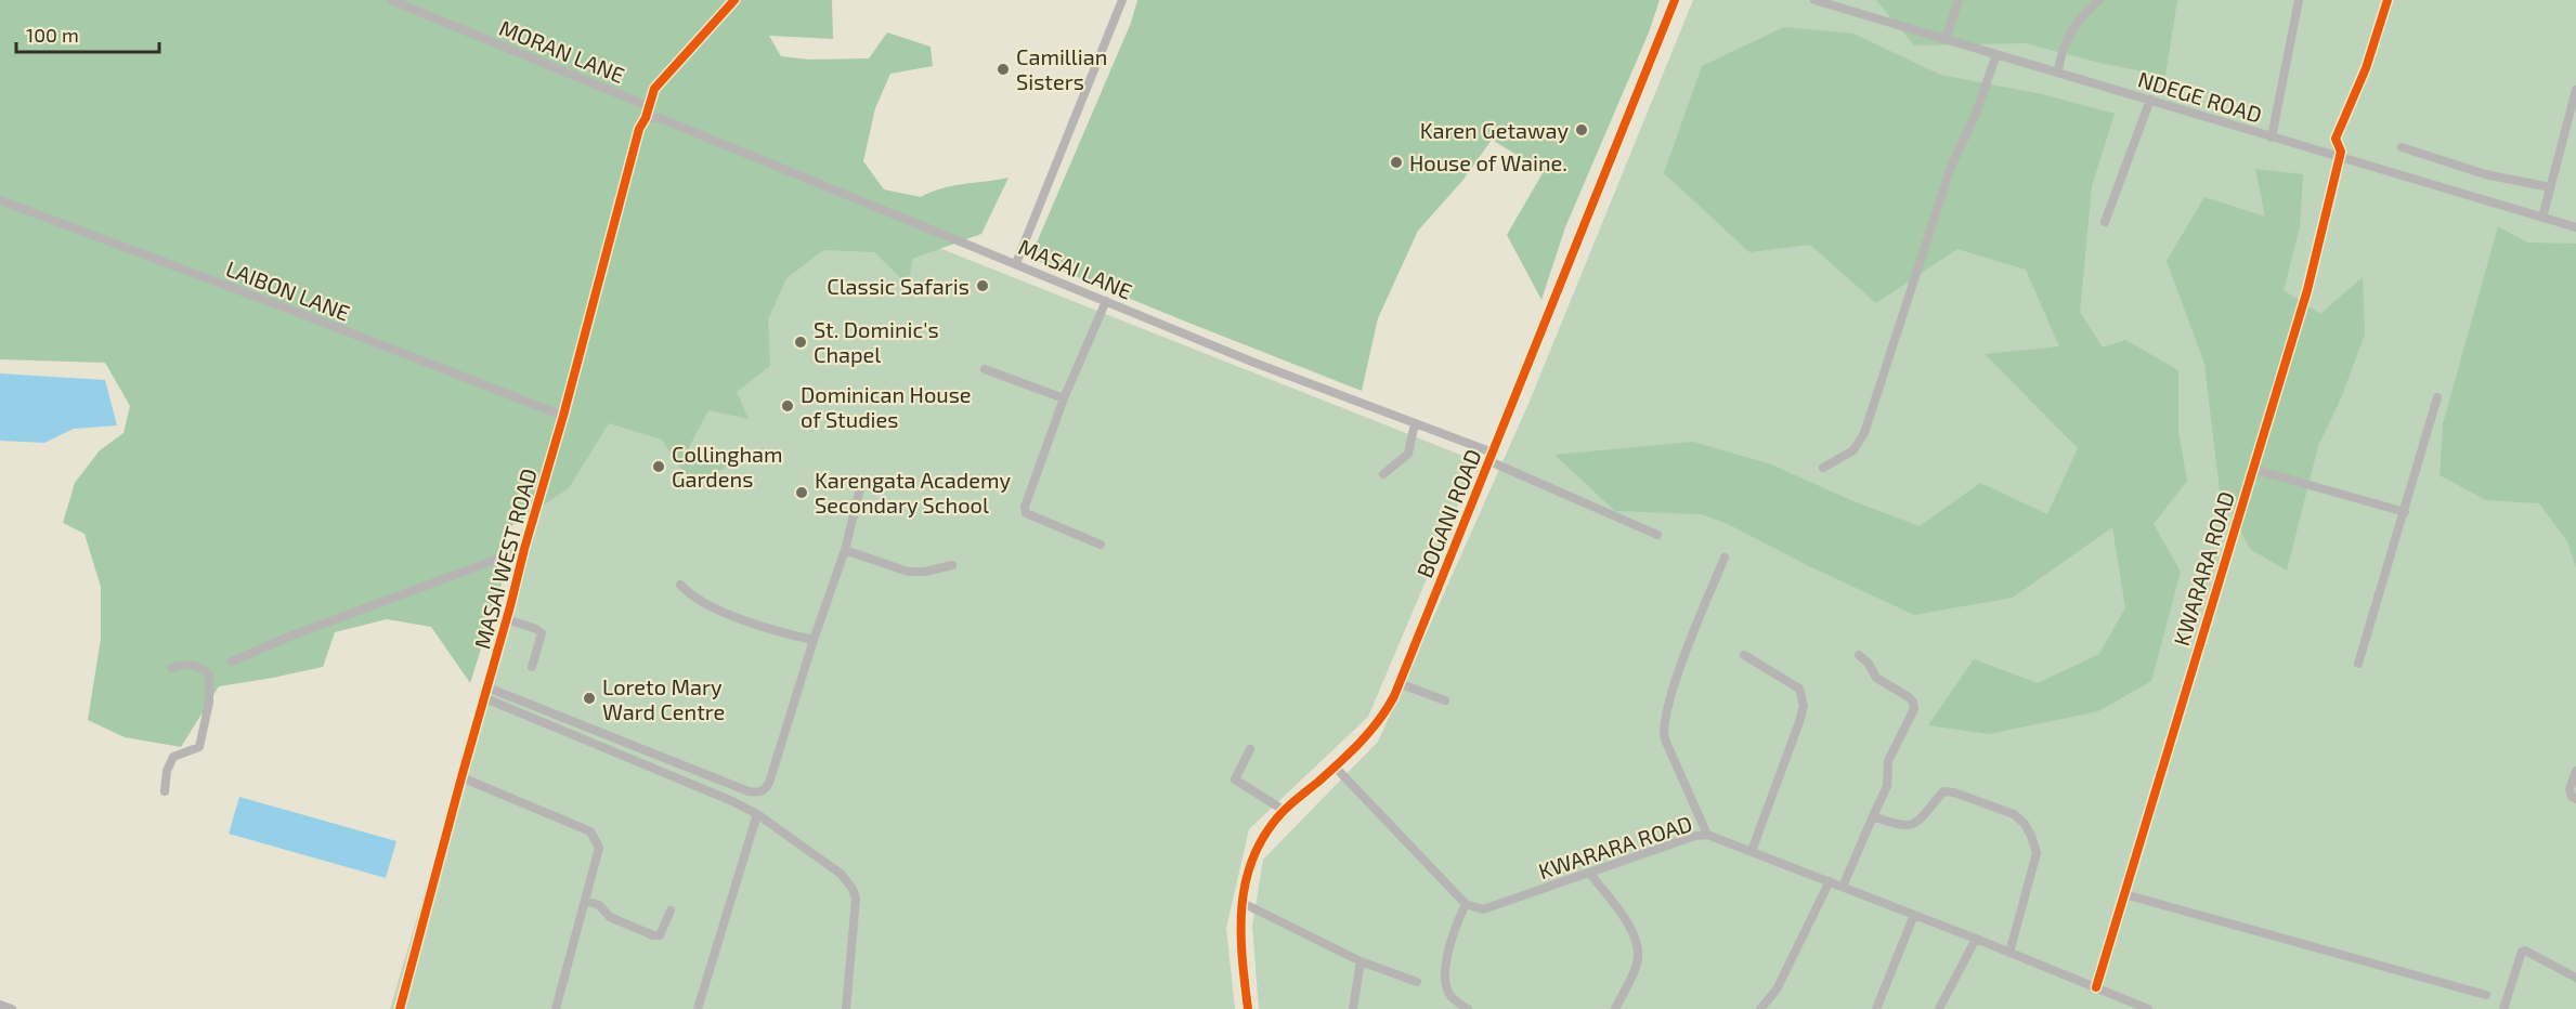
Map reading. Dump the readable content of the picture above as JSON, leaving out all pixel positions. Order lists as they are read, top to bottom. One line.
{"streets":{"street":["MORAN LANE","NDEGE ROAD","MASAI LANE","LAIBON LANE","BOGANI ROAD","MASAI WEST ROAD","KWARARA ROAD"]},"crossings":[["MORAN LANE","MASAI WEST ROAD"],["NDEGE ROAD","KWARARA ROAD"],["MASAI LANE","BOGANI ROAD"],["MASAI LANE","MASAI WEST ROAD"],["LAIBON LANE","MASAI WEST ROAD"]],"places":["Camillian Sisters","Karen Getaway","House of Waine.","Classic Safaris","St. Dominic's Chapel","Dominican House of Studies","Collingham Gardens","Karengata Academy Secondary School","Loreto Mary Ward Centre"],"scale_bar":"100 m"}
